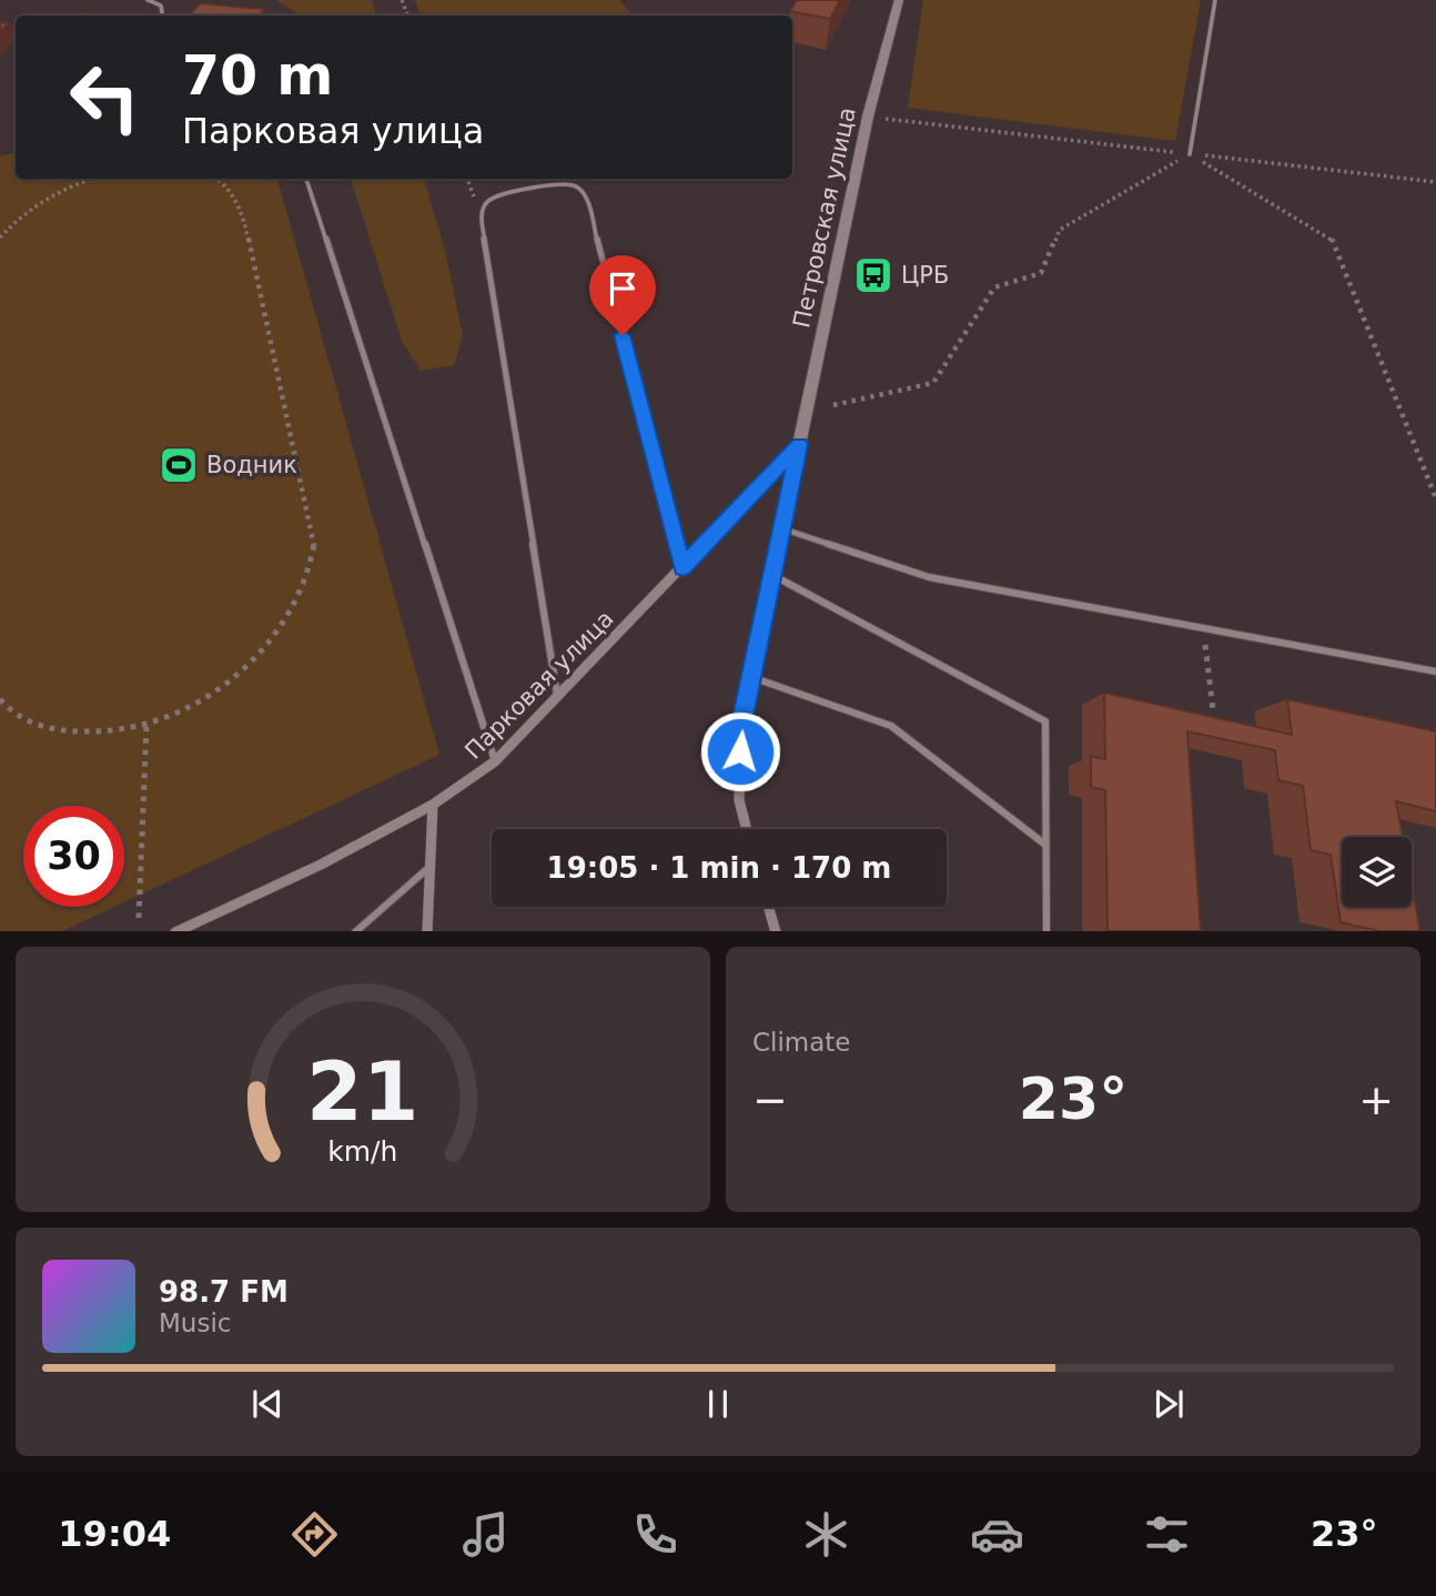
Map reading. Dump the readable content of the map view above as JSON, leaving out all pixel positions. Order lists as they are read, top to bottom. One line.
{"streets":{"street":["Петровская улица","Парковая улица"]},"crossings":[["Петровская улица","Парковая улица"]],"places":{"bus stop":["ЦРБ"],"sports":["Водник"]},"page":{"turn":["70 m","Парковая улица"],"limit":"30","trip":"19:05 · 1 min · 170 m","tile":"Climate","heat":["−","23°","+"],"song":["98.7 FM","Music"],"tabs":["19:04","23°"],"gauge":["21","km/h"]}}
